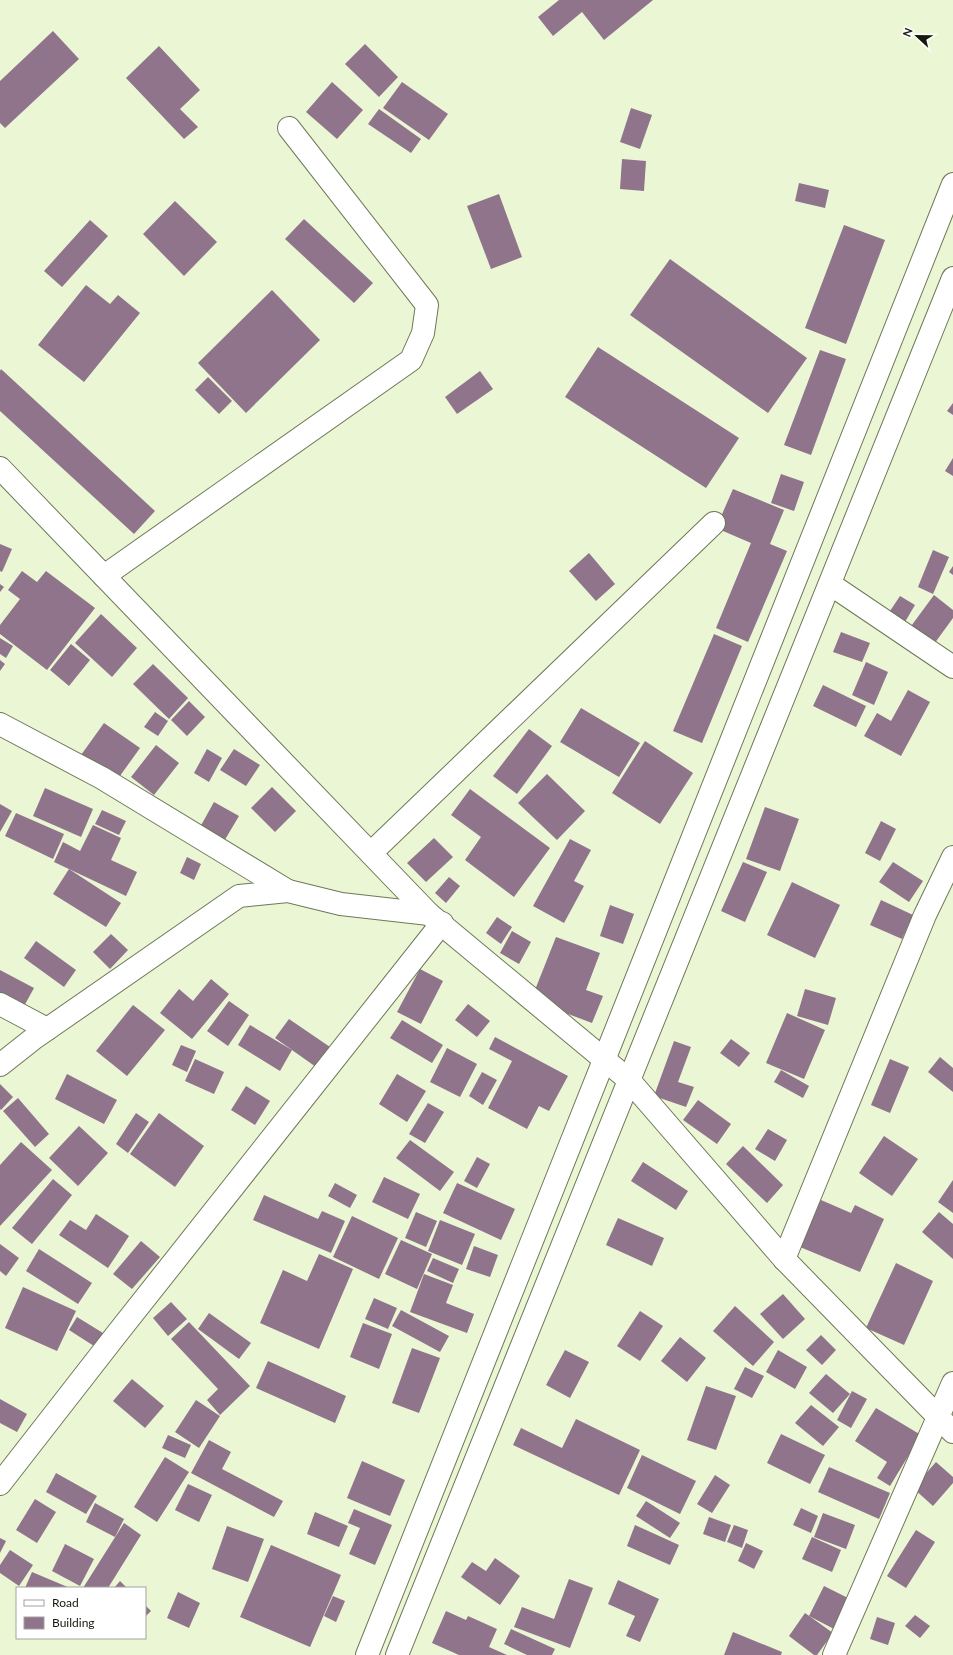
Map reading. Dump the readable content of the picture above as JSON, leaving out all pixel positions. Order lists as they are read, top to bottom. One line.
{"legend":["Road","Building"],"north":"left"}
